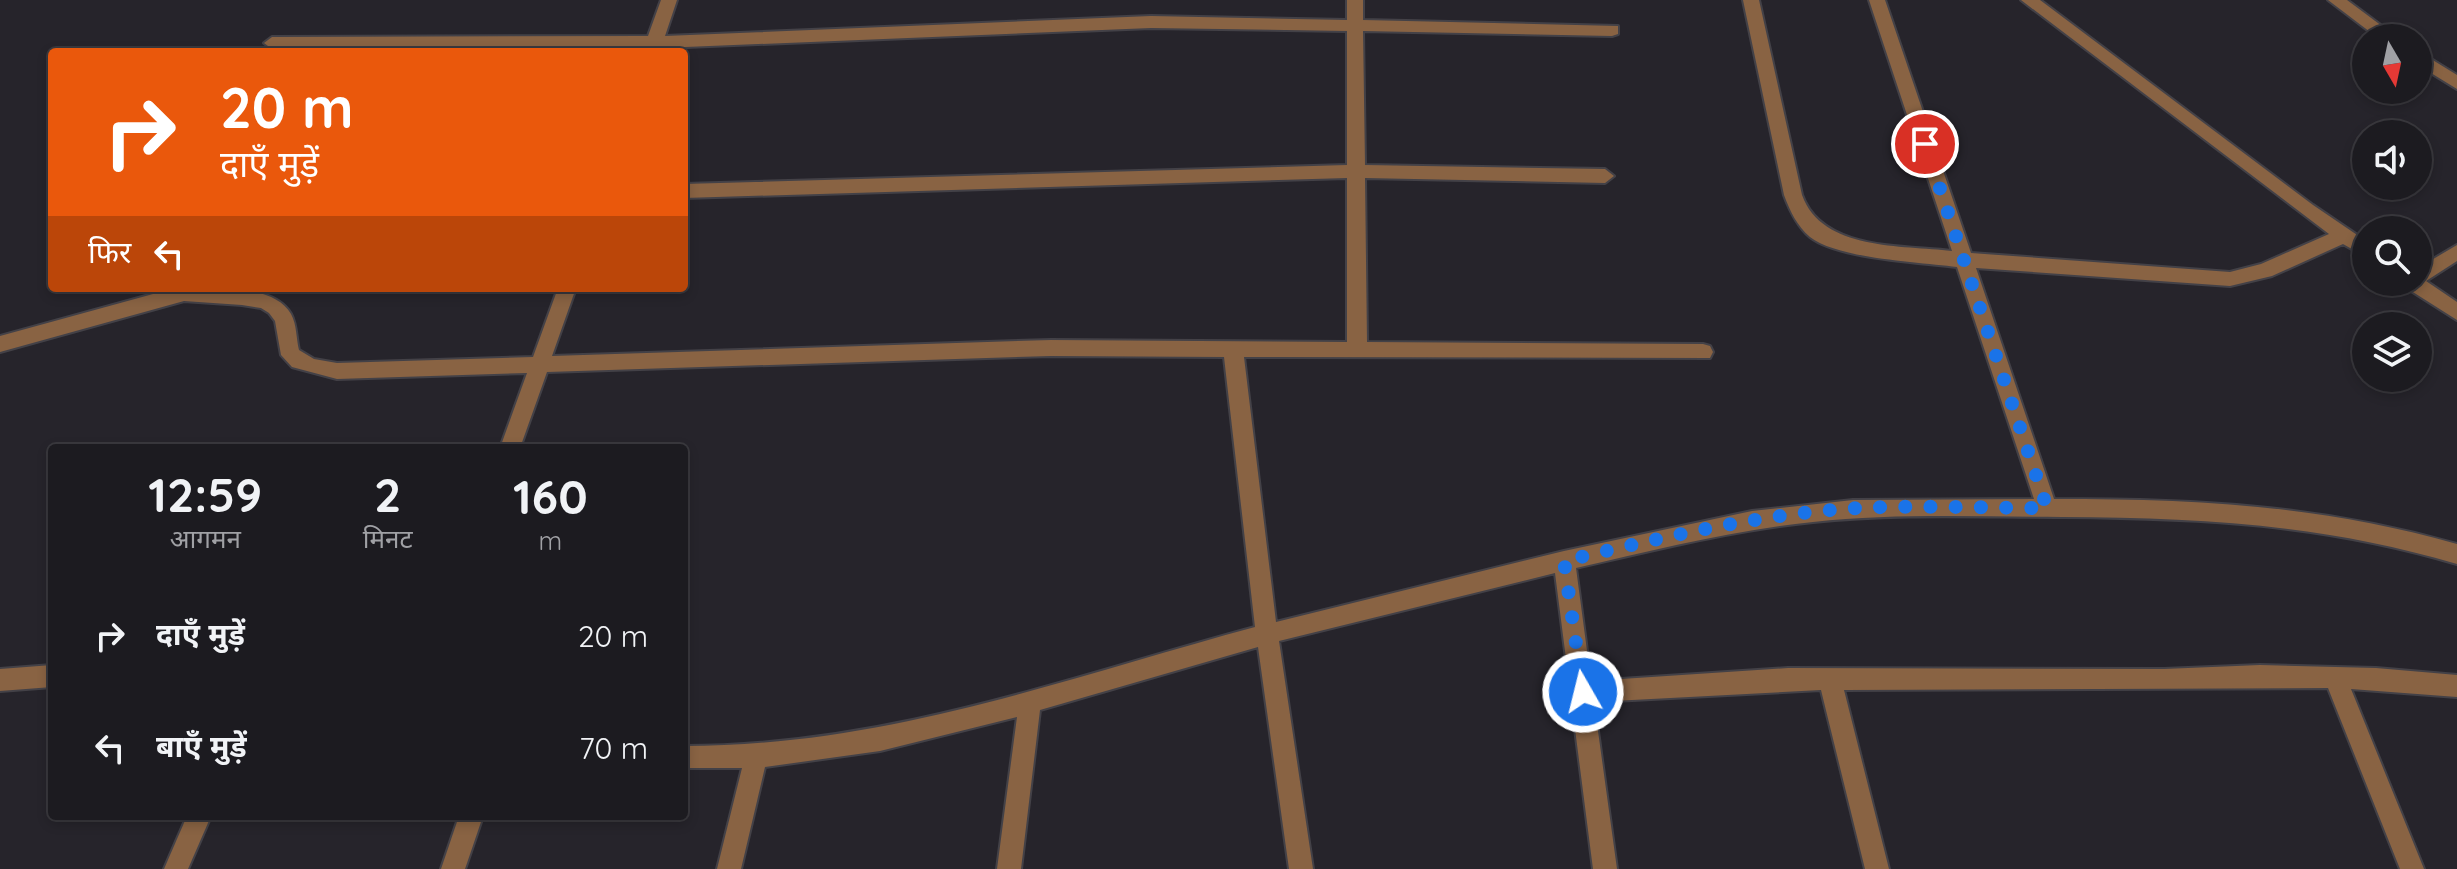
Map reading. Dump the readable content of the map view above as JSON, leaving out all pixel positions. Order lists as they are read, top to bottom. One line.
{"north":"bottom","page":{"turn":["20 m","दाएँ मुड़ें"],"then":"फिर","eta":["12:59","आगमन","2","मिनट","160","m"],"list":[{"name":"दाएँ मुड़ें","value":"20 m"},{"name":"बाएँ मुड़ें","value":"70 m"}]}}
